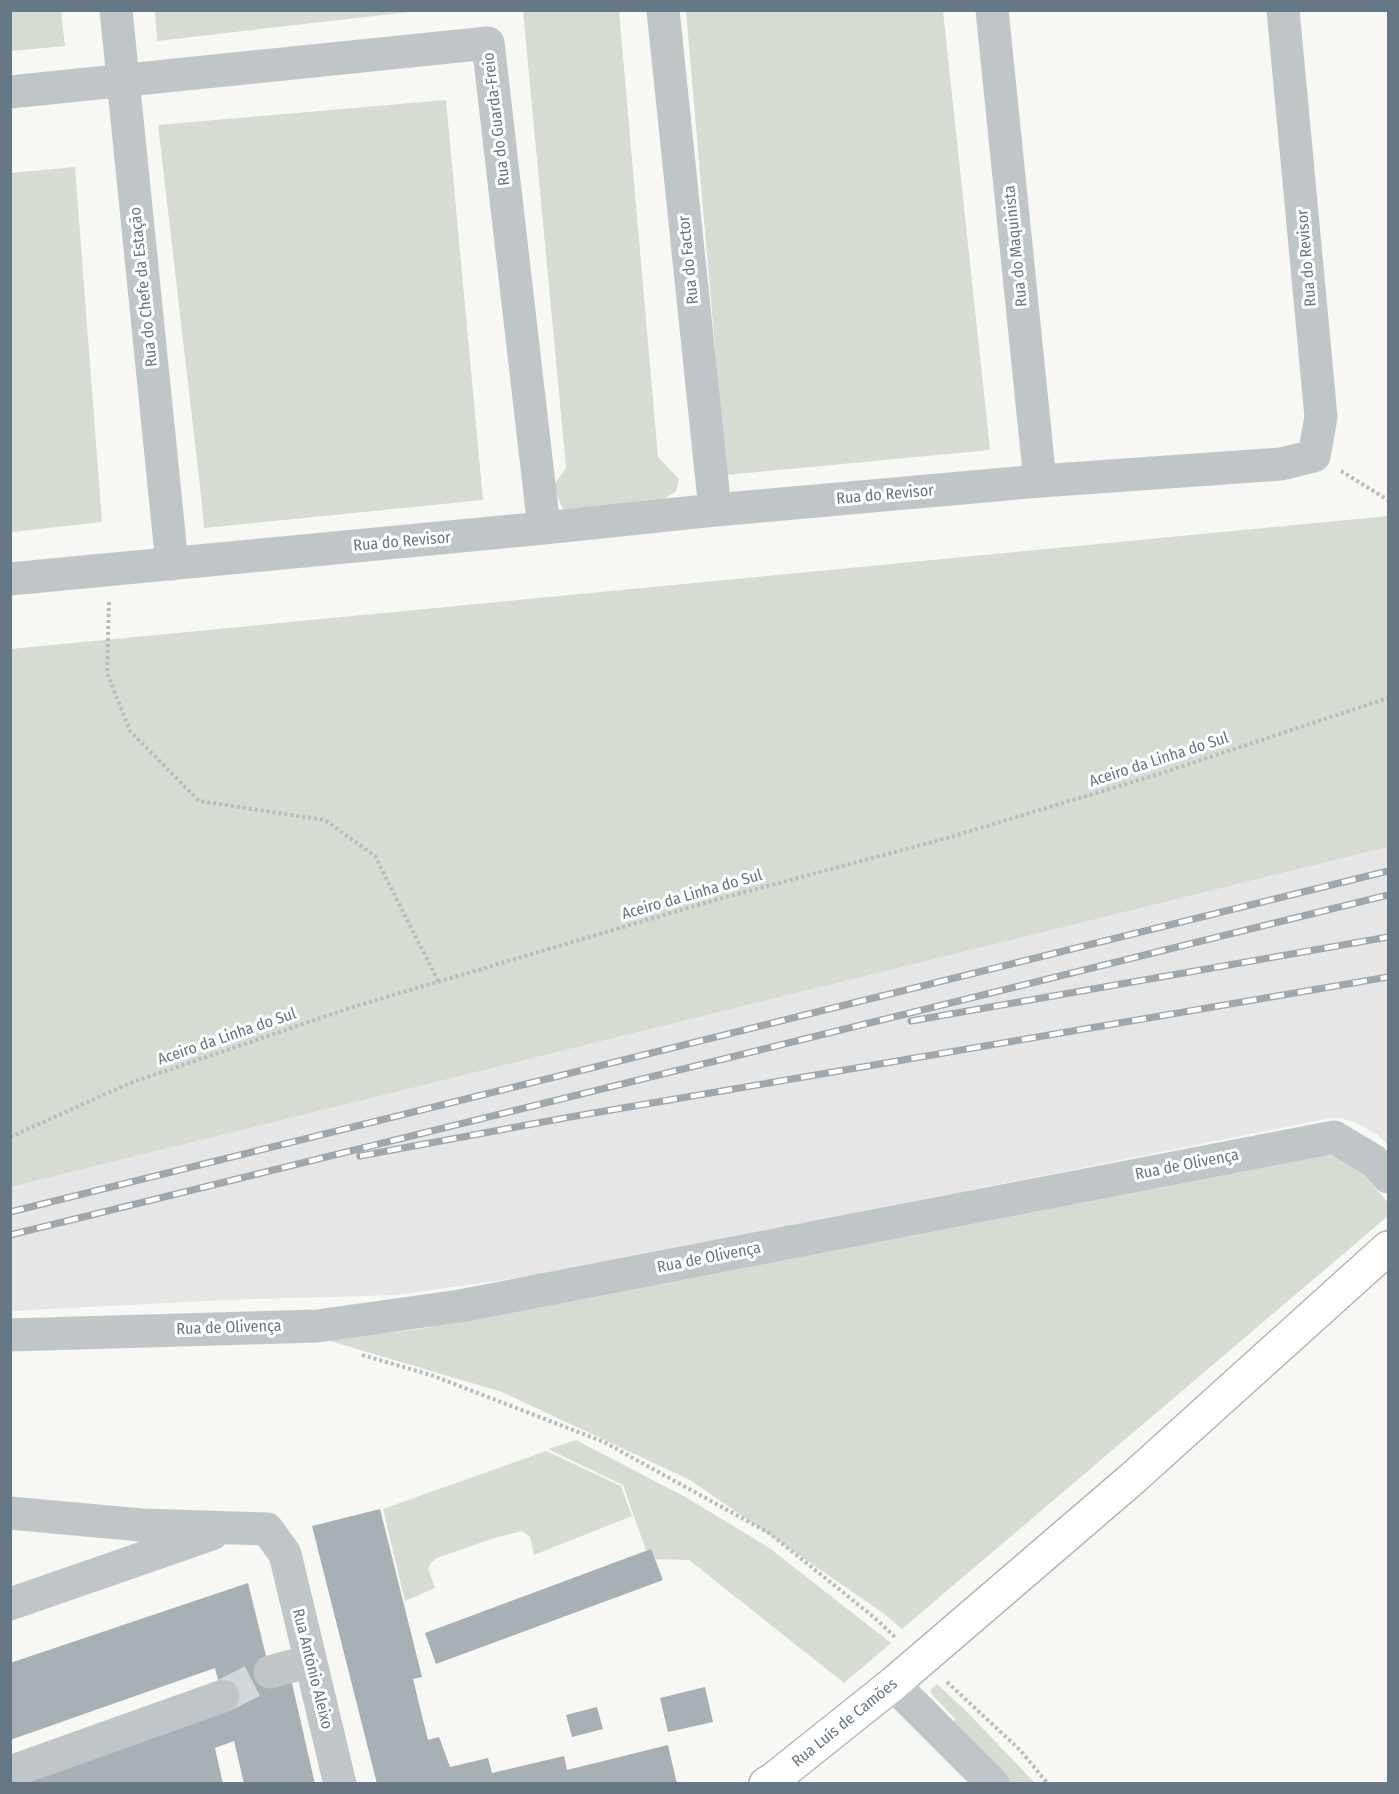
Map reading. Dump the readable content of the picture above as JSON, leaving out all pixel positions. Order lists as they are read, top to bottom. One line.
{"streets":{"main road":["Rua Luís de Camões"],"street":["Rua do Guarda-Freio","Rua do Maquinista","Rua do Revisor","Rua do Factor","Rua do Chefe da Estação","Rua de Olivença","Rua António Aleixo"],"path":["Aceiro da Linha do Sul"]},"crossings":[["Rua do Guarda-Freio","Rua do Revisor"],["Rua do Guarda-Freio","Rua do Chefe da Estação"],["Rua do Maquinista","Rua do Revisor"],["Rua do Revisor","Rua do Factor"],["Rua do Revisor","Rua do Chefe da Estação"]]}
